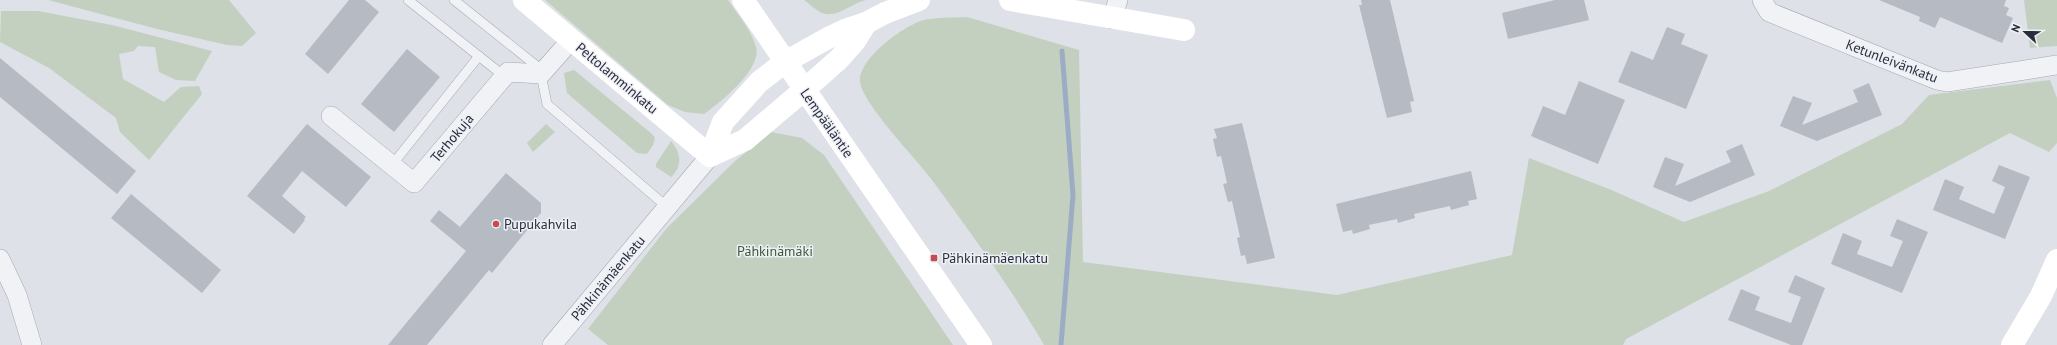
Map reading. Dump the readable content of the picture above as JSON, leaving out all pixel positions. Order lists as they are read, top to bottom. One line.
{"streets":{"street":["Ketunleivänkatu","Peltolamminkatu","Lempääläntie","Terhokuja","Pähkinämäenkatu"]},"crossings":[["Peltolamminkatu","Pähkinämäenkatu"],["Lempääläntie","Pähkinämäenkatu"]],"parks":["Pähkinämäki"],"places":{"other":["Pupukahvila"],"transit":["Pähkinämäenkatu"]},"north":"left"}
